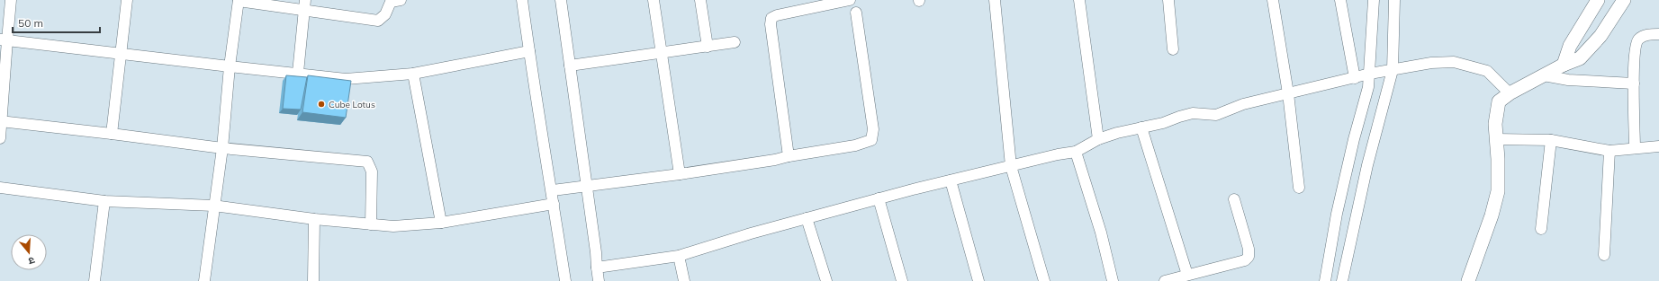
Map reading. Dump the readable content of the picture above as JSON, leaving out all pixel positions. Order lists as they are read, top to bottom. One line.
{"places":["Cube Lotus"],"scale_bar":"50 m","north":"bottom"}
